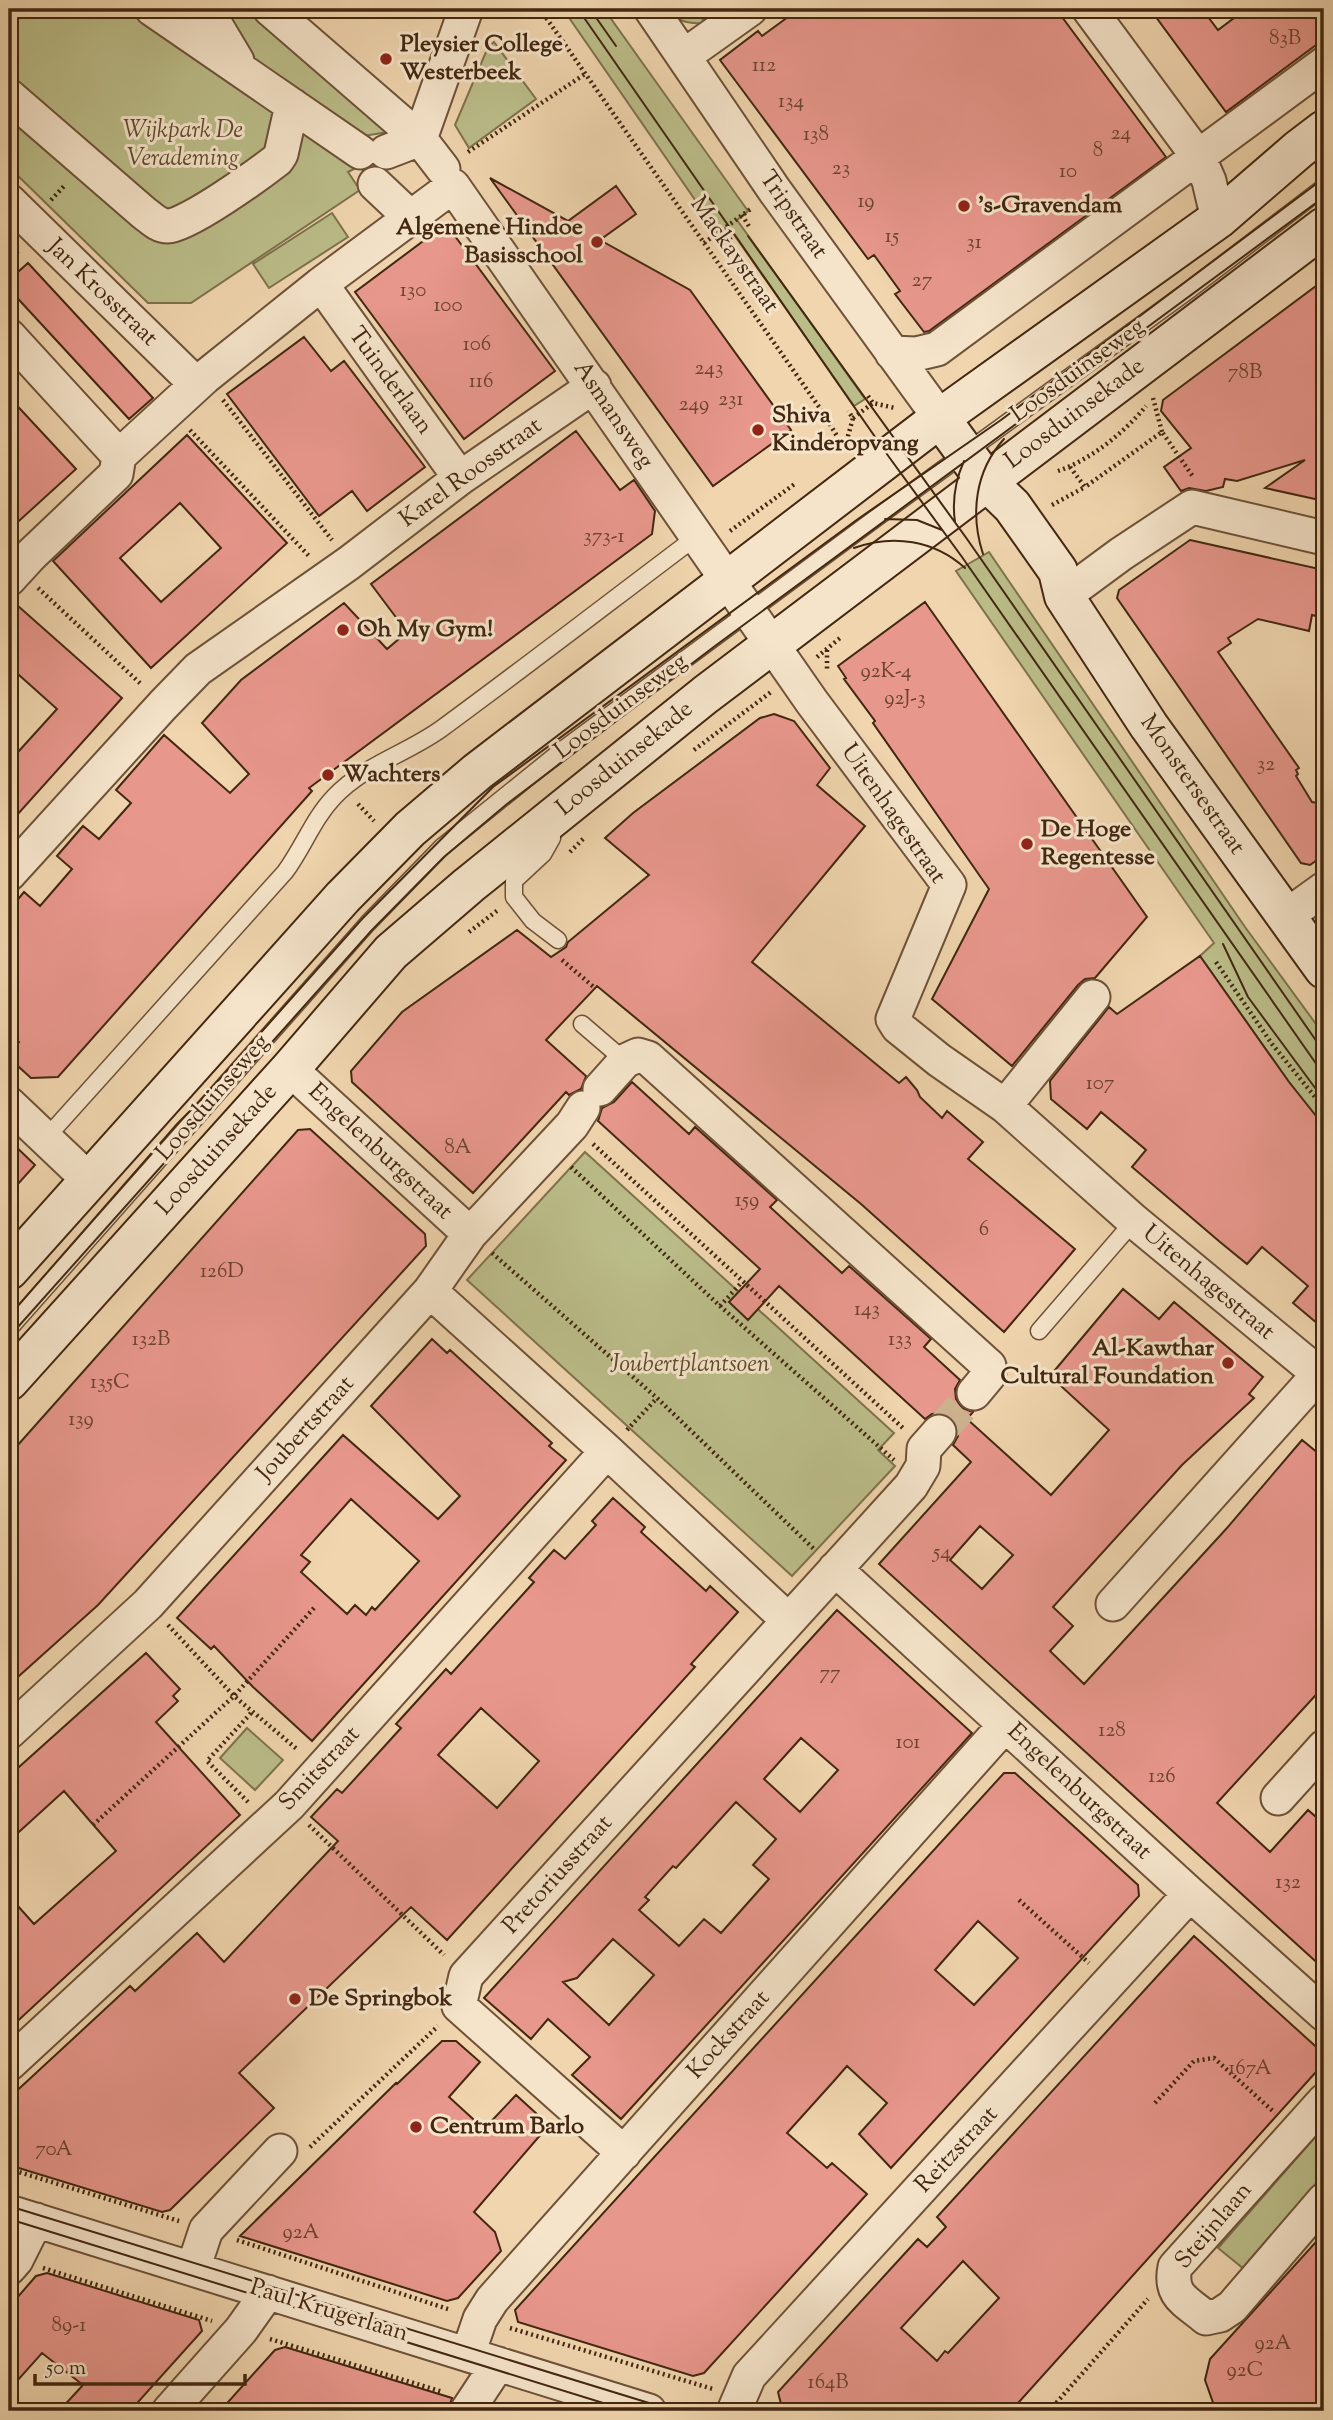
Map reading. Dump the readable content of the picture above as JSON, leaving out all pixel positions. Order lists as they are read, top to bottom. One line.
{"streets":{"main road":["Loosduinseweg","Loosduinsekade","Monstersestraat"],"street":["Tripstraat","Jan Krosstraat","Tuinderlaan","Asmansweg","Karel Roosstraat","Uitenhagestraat","Engelenburgstraat","Joubertstraat","Smitstraat","Pretoriusstraat","Kockstraat","Reitzstraat","Steijnlaan","Paul Krugerlaan"],"path":["Mackaystraat"]},"crossings":[["Tripstraat","Loosduinseweg"],["Tripstraat","Monstersestraat"],["Loosduinseweg","Loosduinsekade"],["Loosduinseweg","Asmansweg"],["Loosduinseweg","Monstersestraat"],["Tuinderlaan","Karel Roosstraat"],["Loosduinsekade","Asmansweg"],["Loosduinsekade","Monstersestraat"],["Loosduinsekade","Uitenhagestraat"],["Loosduinsekade","Engelenburgstraat"],["Asmansweg","Karel Roosstraat"],["Asmansweg","Uitenhagestraat"],["Engelenburgstraat","Joubertstraat"],["Engelenburgstraat","Pretoriusstraat"],["Engelenburgstraat","Kockstraat"],["Engelenburgstraat","Reitzstraat"],["Kockstraat","Paul Krugerlaan"]],"parks":["Wijkpark De Verademing","Joubertplantsoen"],"places":["Pleysier College Westerbeek","'s-Gravendam","Algemene Hindoe Basisschool","Shiva Kinderopvang","Oh My Gym!","Wachters","De Hoge Regentesse","Al-Kawthar Cultural Foundation","De Springbok","Centrum Barlo"],"house_numbers":["83B","112","134","24","138","8","23","10","19","15","31","27","130","100","106","243","78B","116","231","249","373-1","92K-4","92J-3","32","107","8A","159","6","126D","143","132B","133","135C","139","54","77","128","101","126","132","167A","70A","92A","89-1","92A","92C","164B"],"scale_bar":"50 m"}
